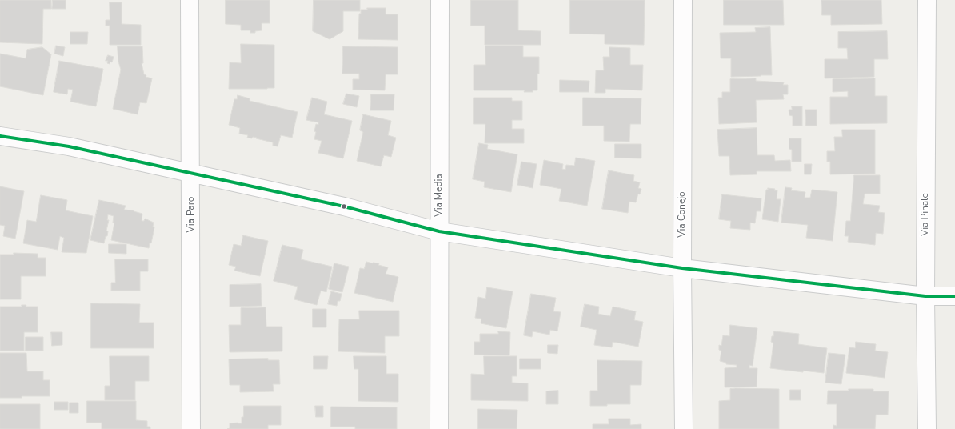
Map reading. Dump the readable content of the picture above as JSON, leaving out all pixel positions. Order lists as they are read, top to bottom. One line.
{"streets":{"street":["Via Media","Via Paro","Via Conejo","Via Pinale"]}}
